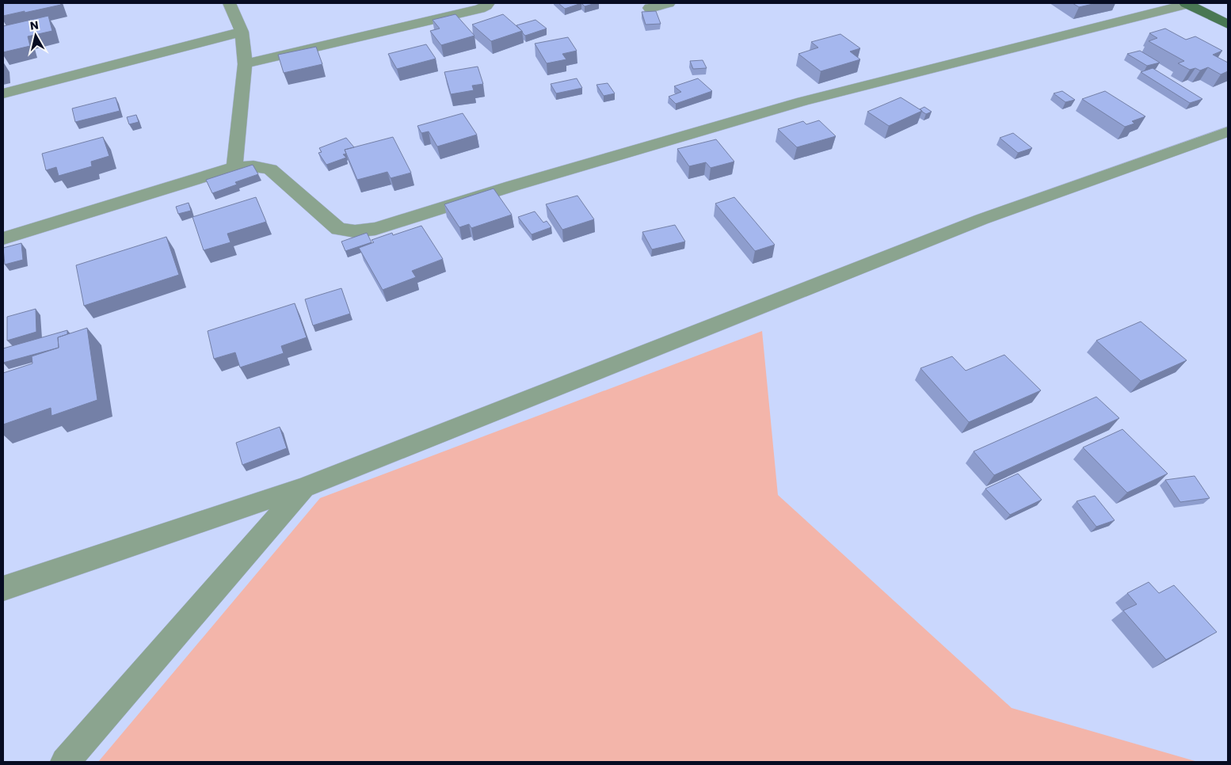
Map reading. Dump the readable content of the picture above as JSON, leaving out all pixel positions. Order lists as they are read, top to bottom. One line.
{"north":"top"}
